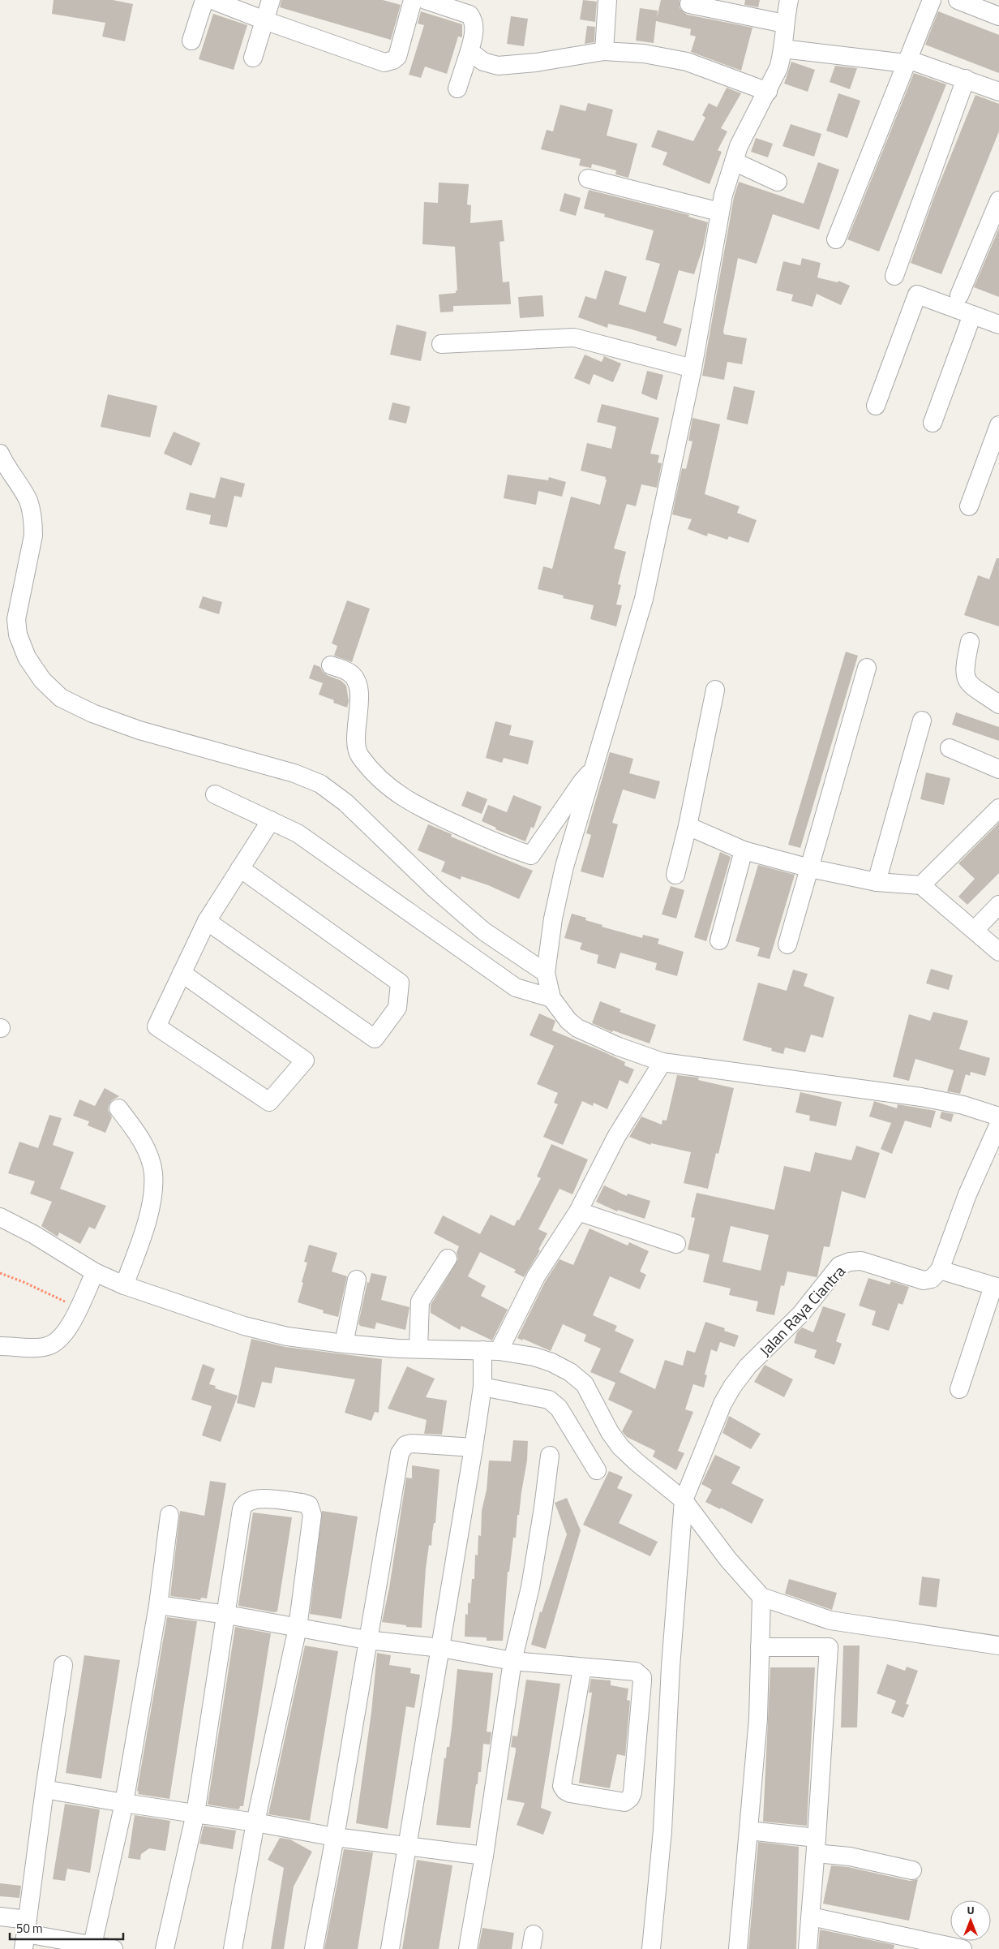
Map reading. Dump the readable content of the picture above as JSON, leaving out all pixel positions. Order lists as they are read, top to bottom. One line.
{"streets":{"street":["Jalan Raya Ciantra"]},"scale_bar":"50 m","north":"top"}
